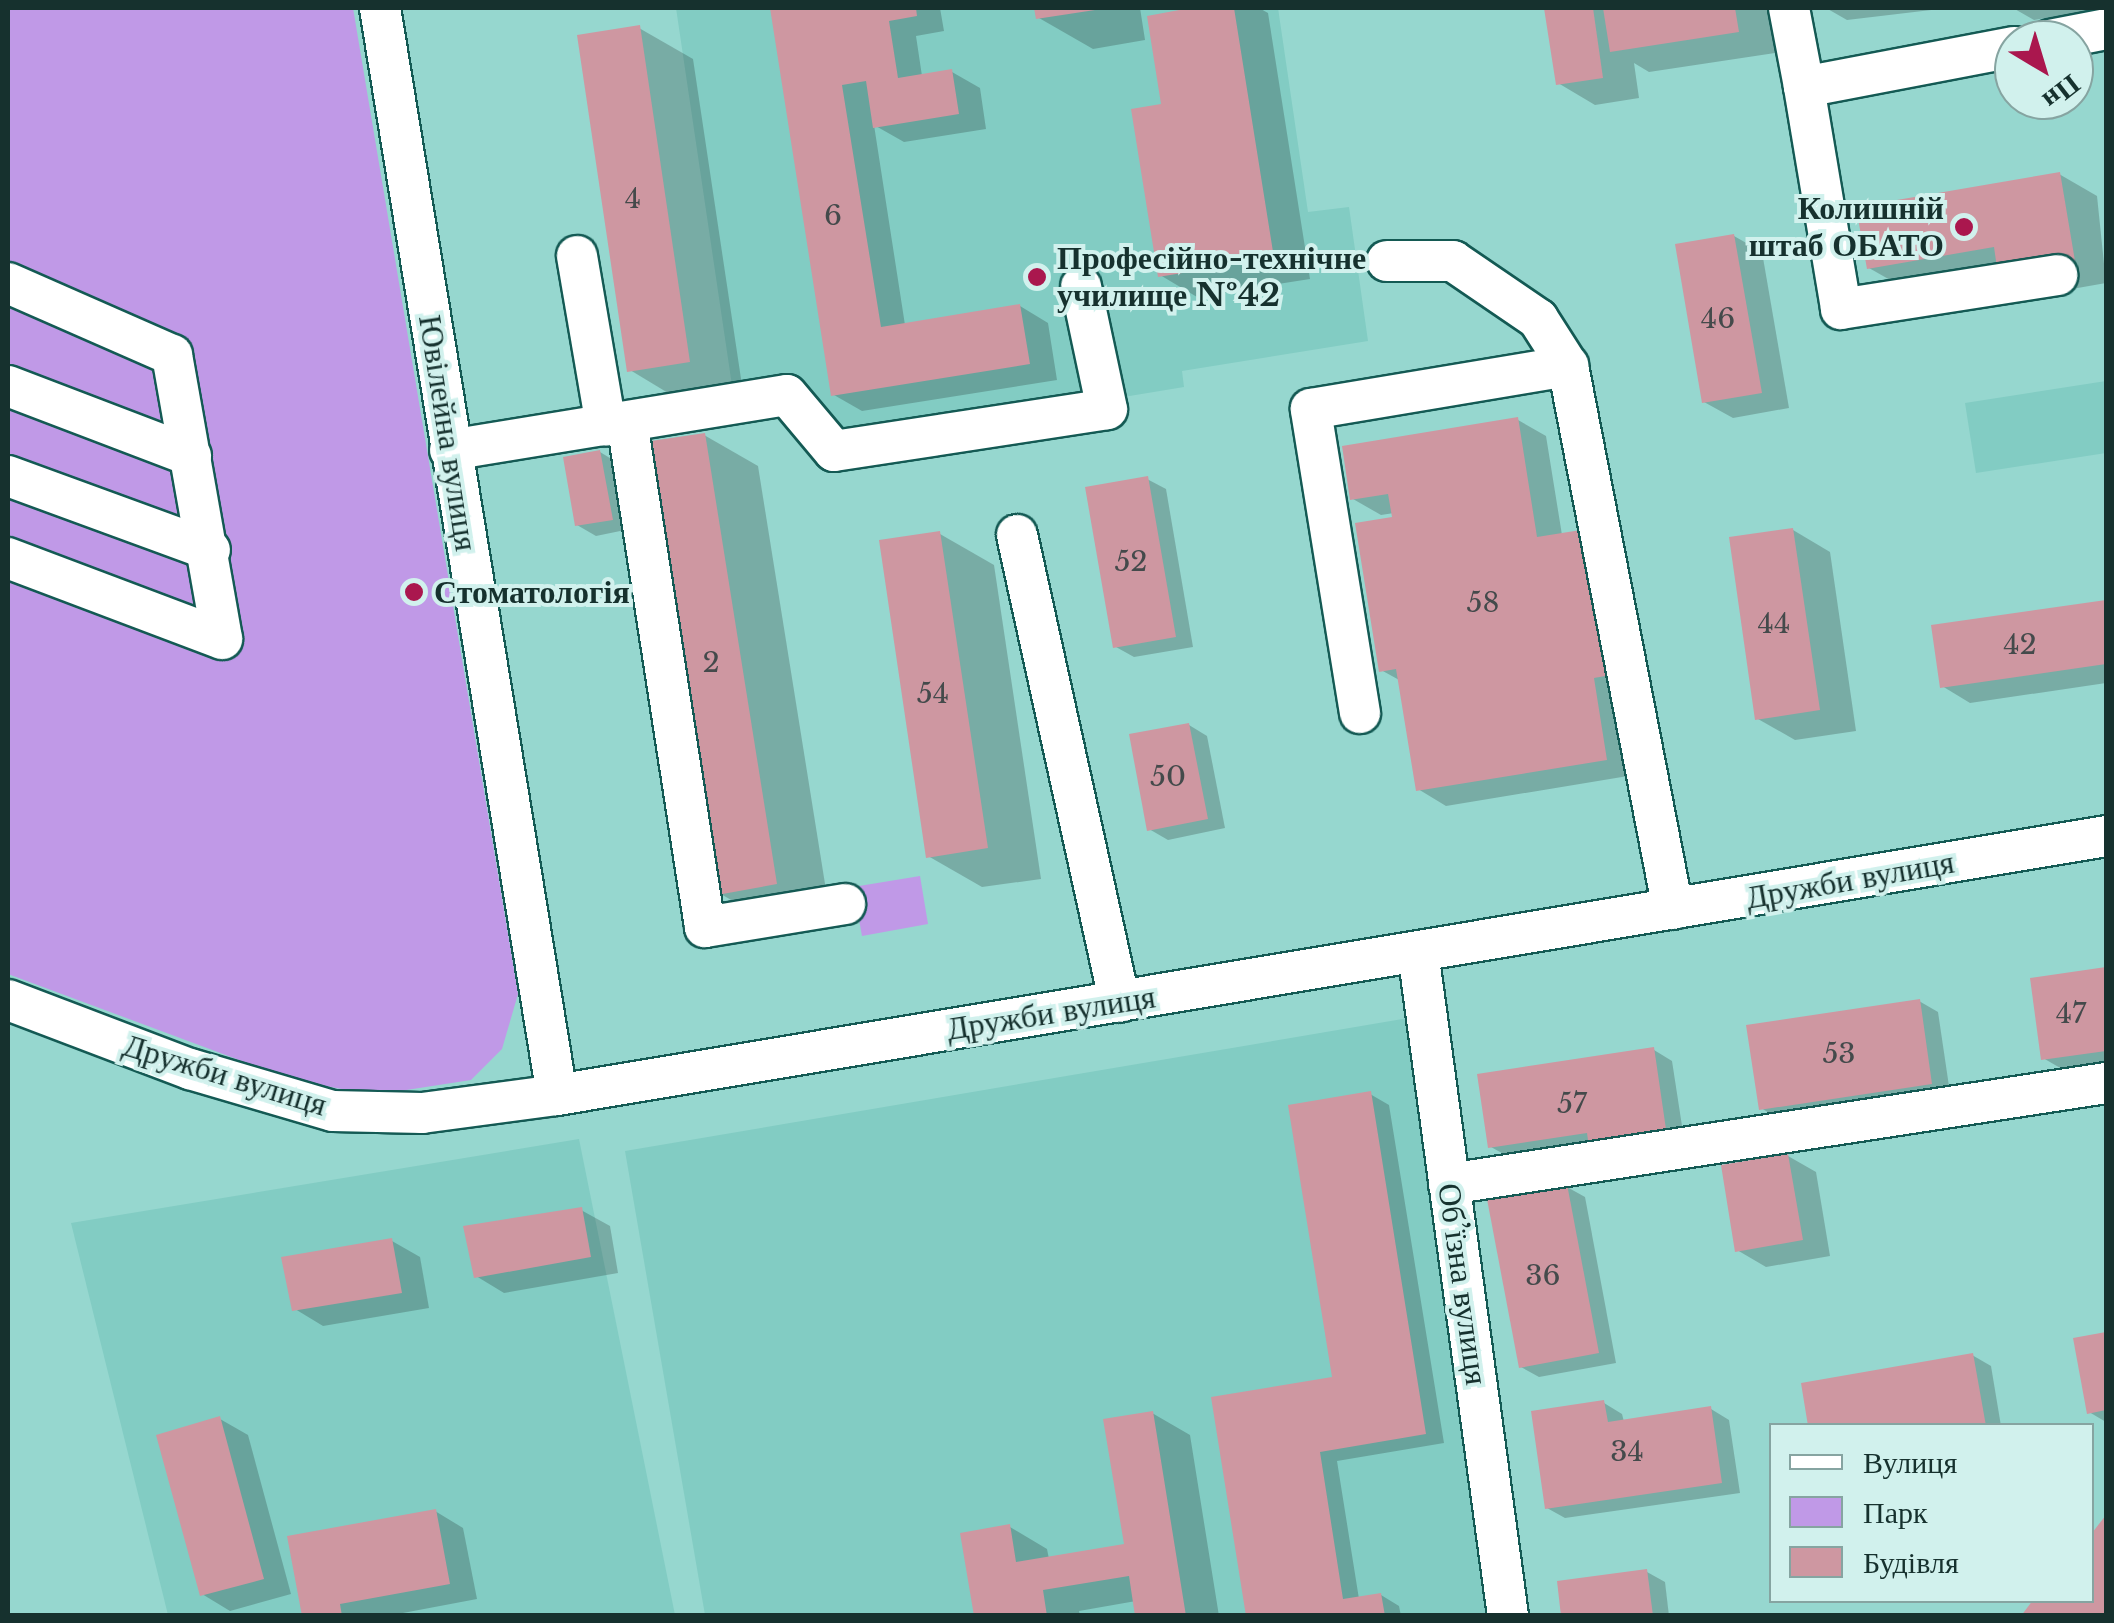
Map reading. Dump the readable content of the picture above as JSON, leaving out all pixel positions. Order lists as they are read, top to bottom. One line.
{"streets":{"street":["Ювілейна вулиця","Дружби вулиця","Об’їзна вулиця"]},"crossings":[["Ювілейна вулиця","Дружби вулиця"],["Дружби вулиця","Об’їзна вулиця"]],"places":["Колишній штаб ОБАТО","Професійно-технічне училище №42","Стоматологія"],"house_numbers":["4","6","46","52","58","44","42","2","54","50","47","53","57","36","34"],"legend":["Вулиця","Парк","Будівля"],"north":"bottom right"}
